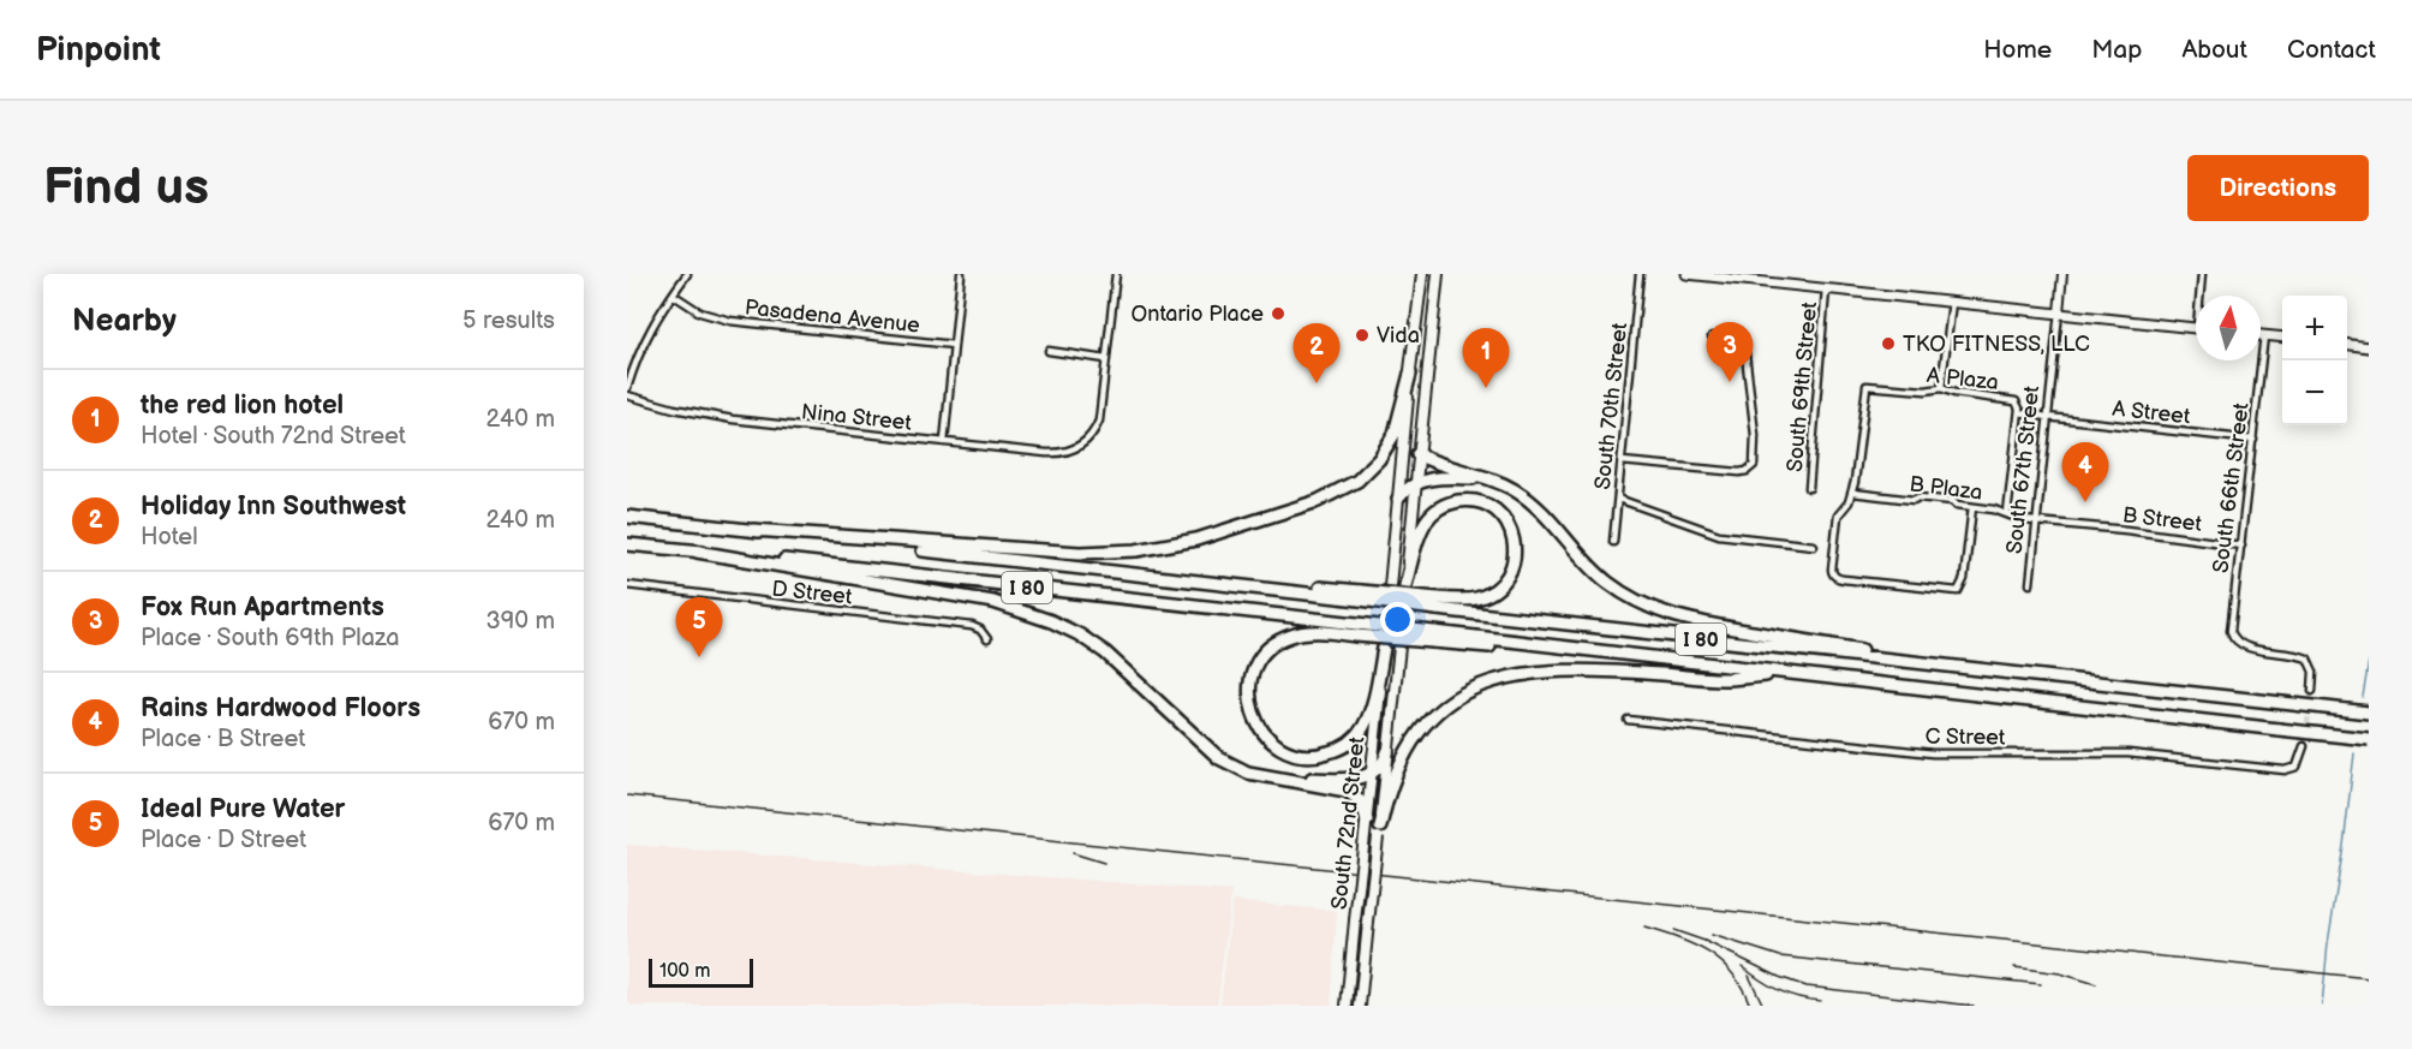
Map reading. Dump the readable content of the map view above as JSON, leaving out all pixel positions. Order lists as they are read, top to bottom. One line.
{"streets":{"highway":["I 80"],"main road":["South 72nd Street"],"street":["Pasadena Avenue","A Plaza","South 69th Street","South 70th Street","A Street","Nina Street","South 67th Street","B Plaza","South 66th Street","B Street","D Street","C Street"]},"crossings":[["A Plaza","A Street"],["A Plaza","South 67th Street"],["A Plaza","B Plaza"],["A Street","South 67th Street"],["A Street","South 66th Street"],["South 67th Street","B Plaza"],["South 67th Street","B Street"],["B Plaza","B Street"],["South 66th Street","B Street"]],"places":["Ontario Place","Vida","TKO FITNESS, LLC"],"scale_bar":"100 m","north":"top","page":{"header":"Pinpoint","nav":["Home","Map","About","Contact"],"buttons":"Directions","title":"Find us","heading":["Nearby","5 results"],"map_buttons":["+","−"],"pins":["3","2","1","4","5"],"list":[{"mark":"1","name":"the red lion hotel","note":"Hotel · South 72nd Street","value":"240 m"},{"mark":"2","name":"Holiday Inn Southwest","note":"Hotel","value":"240 m"},{"mark":"3","name":"Fox Run Apartments","note":"Place · South 69th Plaza","value":"390 m"},{"mark":"4","name":"Rains Hardwood Floors","note":"Place · B Street","value":"670 m"},{"mark":"5","name":"Ideal Pure Water","note":"Place · D Street","value":"670 m"}],"scale":"100 m"}}
